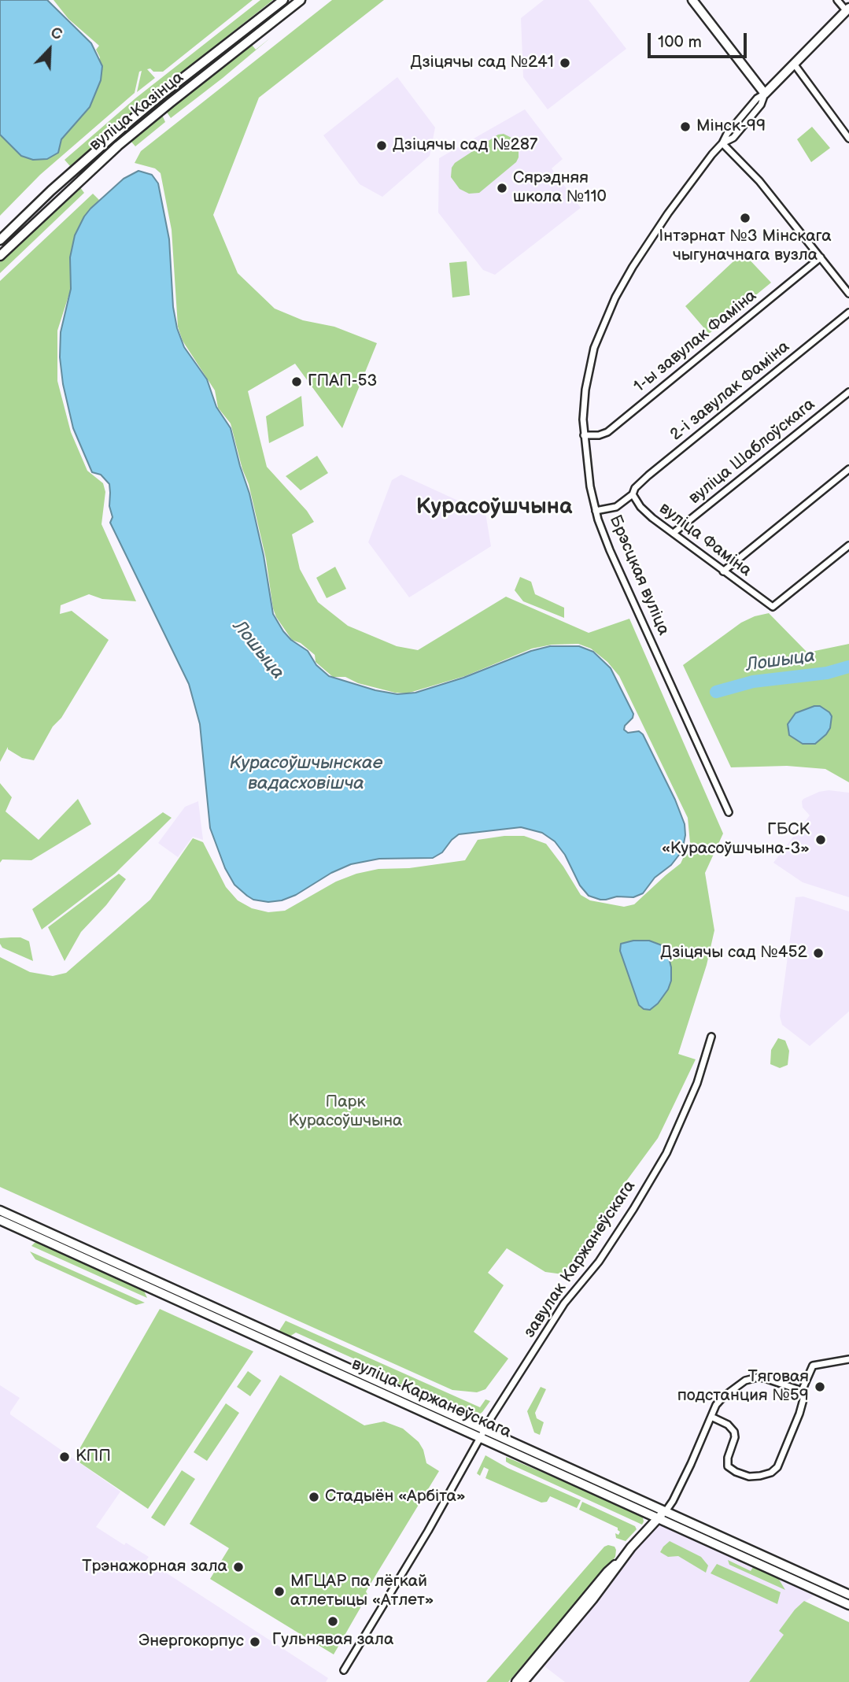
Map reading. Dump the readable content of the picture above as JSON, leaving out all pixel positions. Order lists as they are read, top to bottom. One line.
{"streets":{"main road":["вуліца Казінца","Брэсцкая вуліца","вуліца Каржанеўскага"],"street":["1-ы завулак Фаміна","2-і завулак Фаміна","вуліца Шаблоўскага","вуліца Фаміна","завулак Каржанеўскага"]},"crossings":[["1-ы завулак Фаміна","Брэсцкая вуліца"],["2-і завулак Фаміна","вуліца Фаміна"],["вуліца Шаблоўскага","вуліца Фаміна"],["завулак Каржанеўскага","вуліца Каржанеўскага"]],"districts":["Курасоўшчына"],"water":["Лошыца","Курасоўшчынскае вадасховішча"],"parks":["Парк Курасоўшчына"],"places":["Дзіцячы сад №241","Мінск-99","Дзіцячы сад №287","Сярэдняя школа №110","Інтэрнат №3 Мінскага чыгуначнага вузла","ГПАП-53","ГБСК «Курасоўшчына-3»","Дзіцячы сад №452","Тяговая подстанция №59","КПП","Стадыён «Арбіта»","Трэнажорная зала","МГЦАР па лёгкай атлетыцы «Атлет»","Гульнявая зала","Энергокорпус"],"scale_bar":"100 m","north":"top right"}
